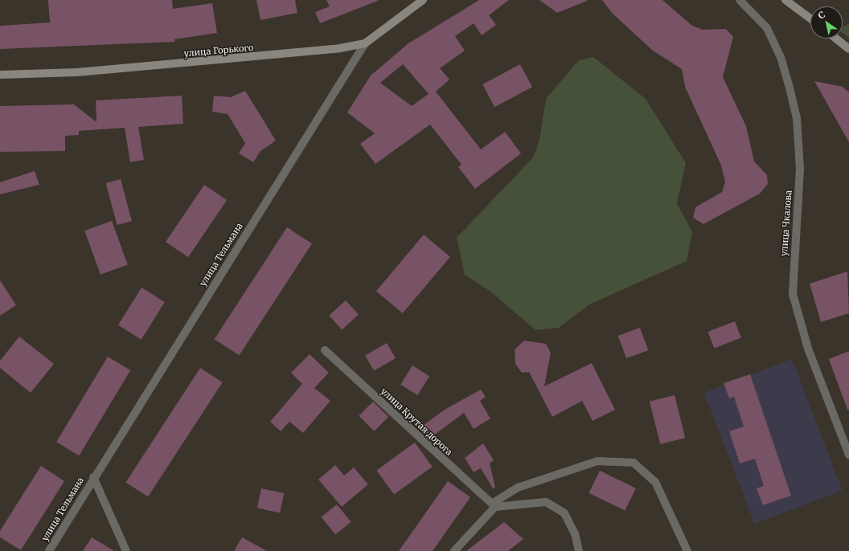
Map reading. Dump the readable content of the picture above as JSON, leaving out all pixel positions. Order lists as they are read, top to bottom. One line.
{"streets":{"main road":["улица Горького"],"street":["улица Чкалова","улица Тельмана","улица Крутая дорога"]},"crossings":[["улица Горького","улица Тельмана"]],"north":"top left"}
